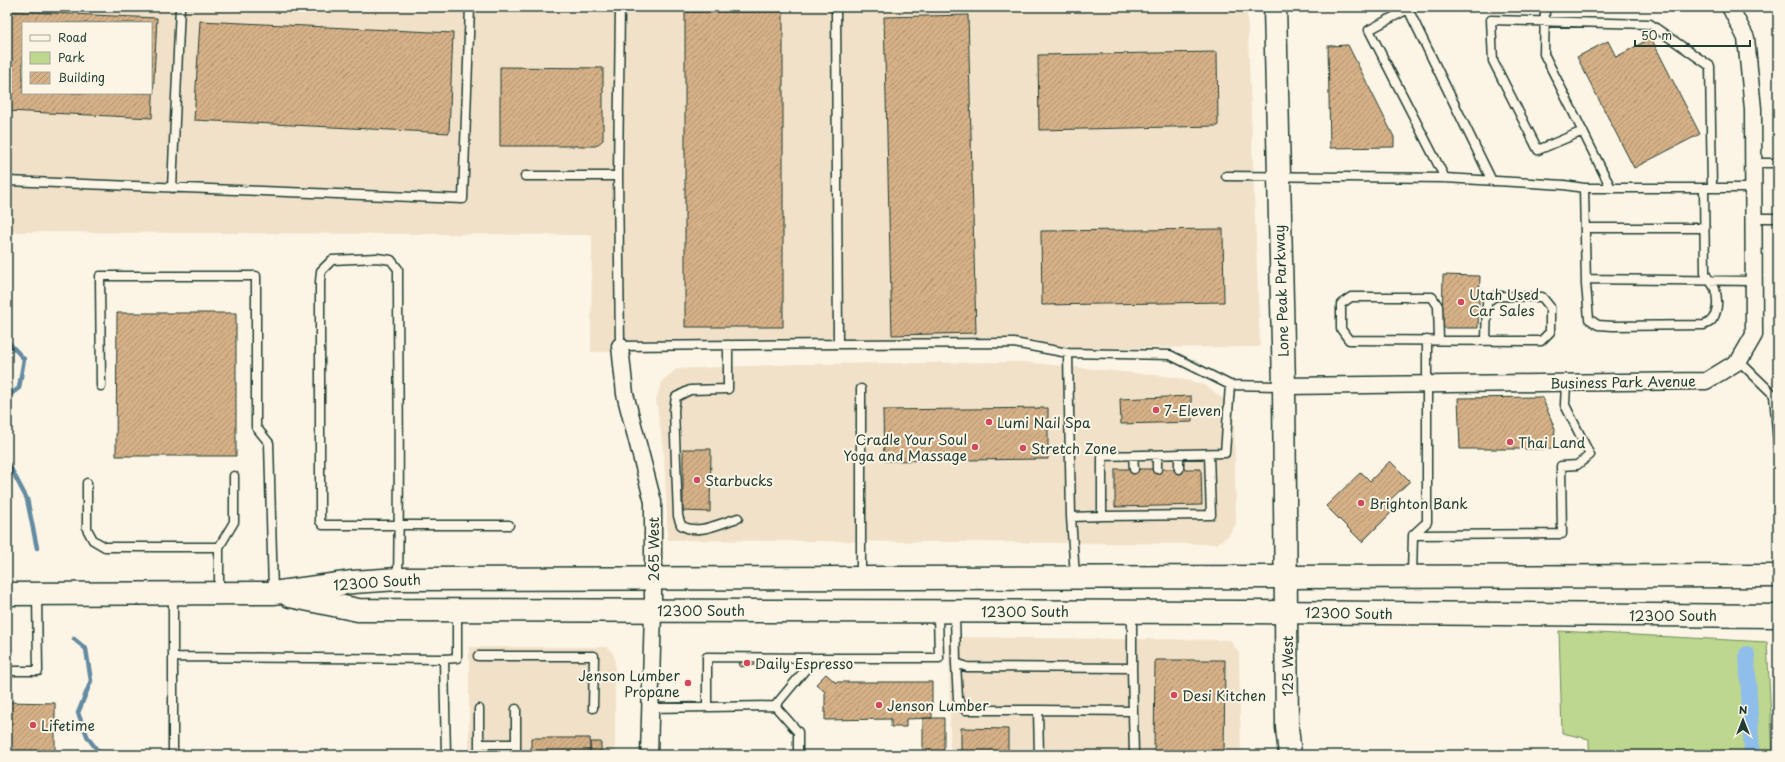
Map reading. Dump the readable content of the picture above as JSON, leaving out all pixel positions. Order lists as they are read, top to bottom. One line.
{"streets":{"main road":["Lone Peak Parkway","12300 South","125 West"],"street":["Business Park Avenue","265 West"]},"crossings":[["Lone Peak Parkway","Business Park Avenue"],["Lone Peak Parkway","12300 South"],["Lone Peak Parkway","125 West"],["265 West","12300 South"],["12300 South","125 West"]],"places":["Utah Used Car Sales","7-Eleven","Lumi Nail Spa","Thai Land","Cradle Your Soul Yoga and Massage","Stretch Zone","Starbucks","Brighton Bank","Daily Espresso","Jenson Lumber Propane","Desi Kitchen","Jenson Lumber","Lifetime"],"legend":["Road","Park","Building"],"scale_bar":"50 m","north":"top"}
